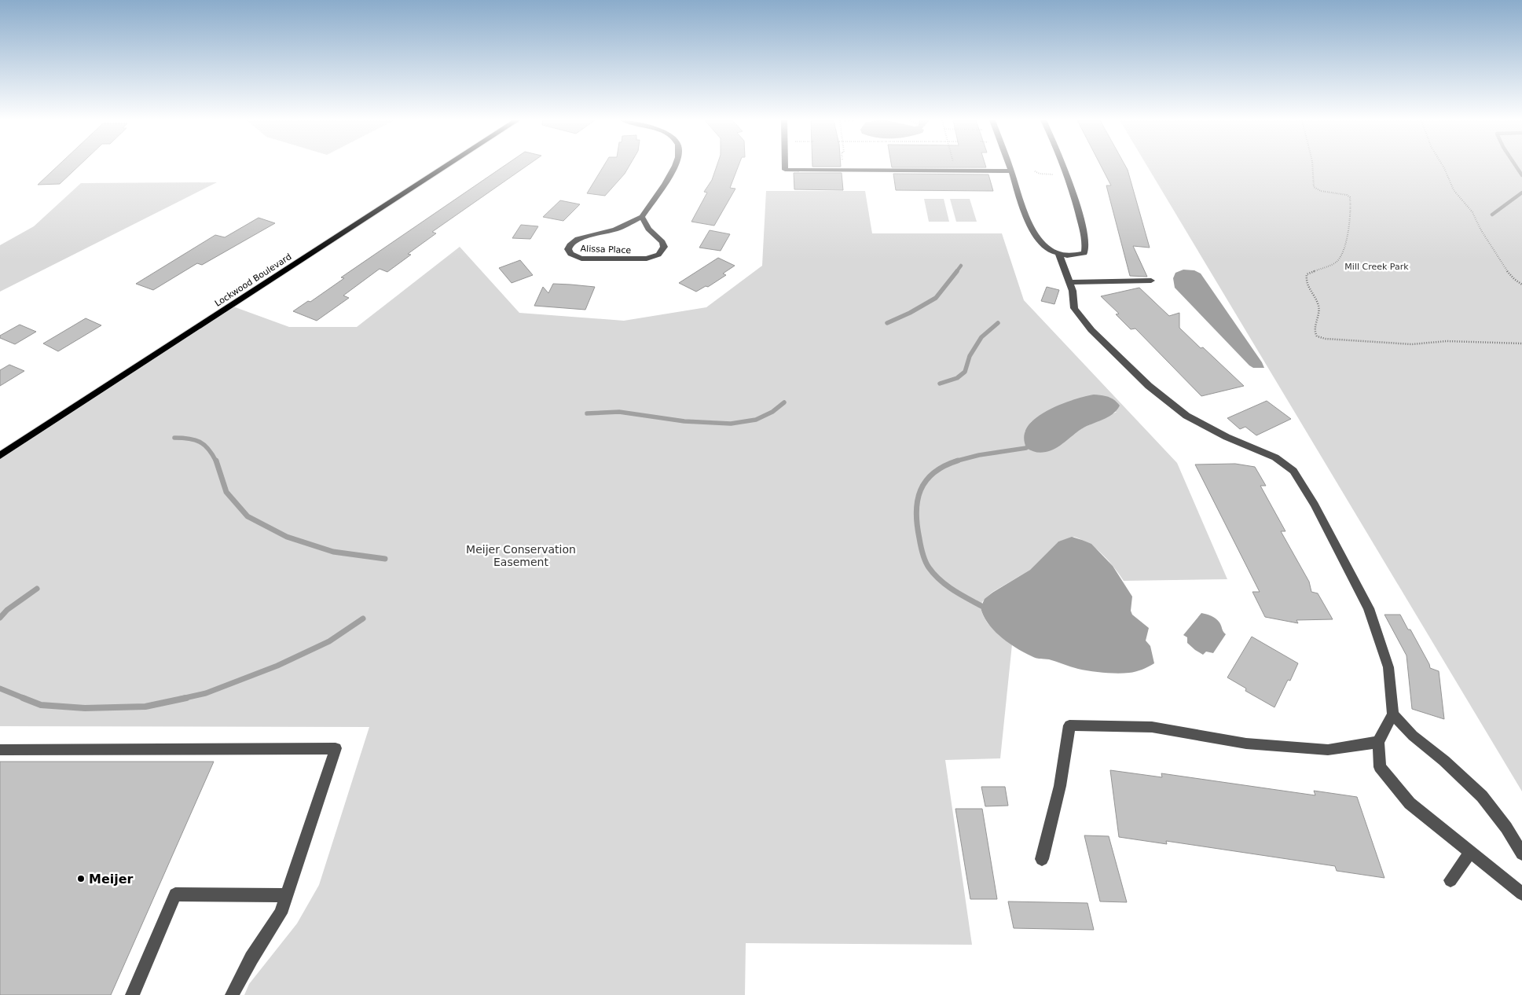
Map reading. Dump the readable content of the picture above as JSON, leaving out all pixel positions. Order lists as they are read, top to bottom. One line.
{"streets":{"main road":["Lockwood Boulevard"],"street":["Alissa Place"]},"parks":["Mill Creek Park","Meijer Conservation Easement"],"places":["Meijer"]}
